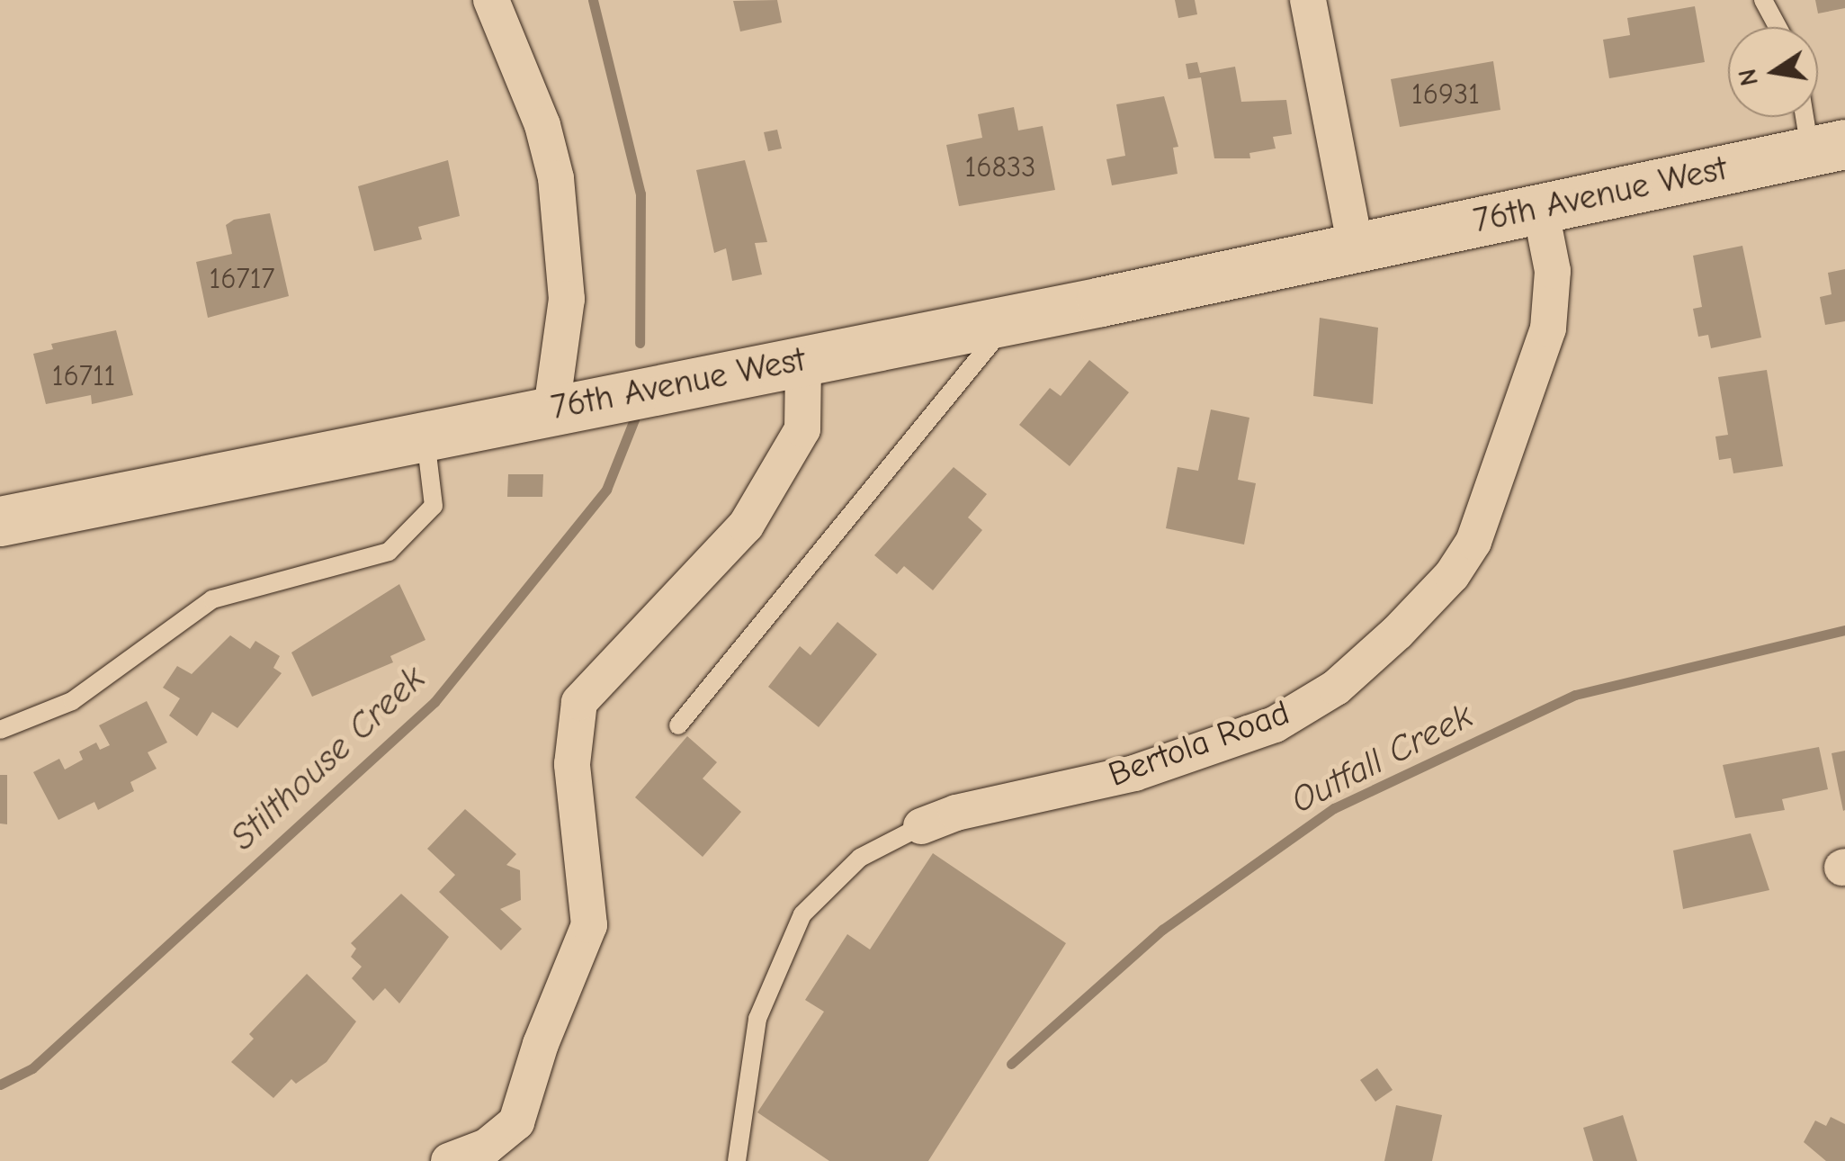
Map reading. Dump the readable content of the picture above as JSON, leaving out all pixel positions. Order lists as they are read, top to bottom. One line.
{"streets":{"street":["76th Avenue West","Bertola Road"]},"crossings":[["76th Avenue West","Bertola Road"]],"water":["Stilthouse Creek","Outfall Creek"],"house_numbers":["16931","16833","16717","16711"],"north":"left"}
